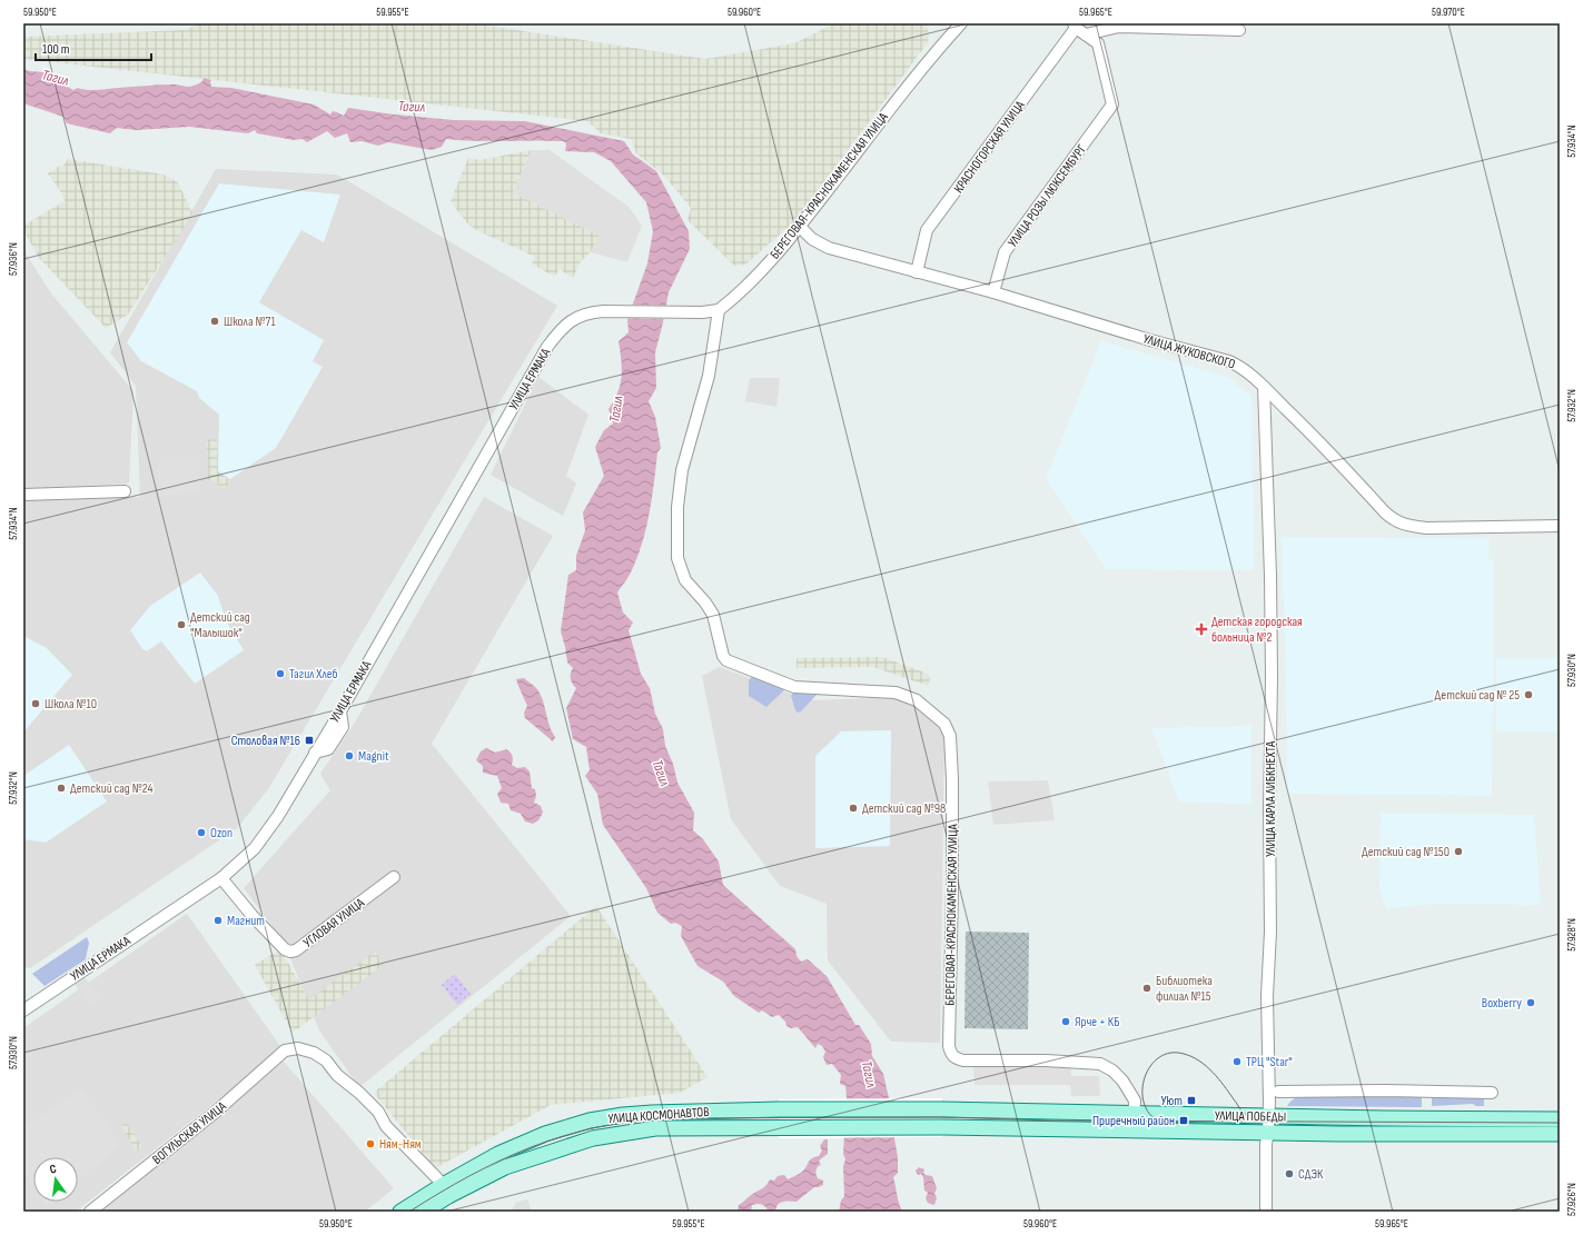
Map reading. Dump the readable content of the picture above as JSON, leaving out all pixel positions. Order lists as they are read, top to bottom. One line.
{"streets":{"main road":["УЛИЦА КОСМОНАВТОВ","УЛИЦА ПОБЕДЫ"],"street":["КРАСНОГОРСКАЯ УЛИЦА","БЕРЕГОВАЯ-КРАСНОКАМЕНСКАЯ УЛИЦА","УЛИЦА РОЗЫ ЛЮКСЕМБУРГ","УЛИЦА ЖУКОВСКОГО","УЛИЦА ЕРМАКА","УЛИЦА КАРЛА ЛИБКНЕХТА","УГЛОВАЯ УЛИЦА","ВОГУЛЬСКАЯ УЛИЦА"]},"crossings":[["КРАСНОГОРСКАЯ УЛИЦА","УЛИЦА ЖУКОВСКОГО"],["БЕРЕГОВАЯ-КРАСНОКАМЕНСКАЯ УЛИЦА","УЛИЦА ЖУКОВСКОГО"],["БЕРЕГОВАЯ-КРАСНОКАМЕНСКАЯ УЛИЦА","УЛИЦА ЕРМАКА"],["БЕРЕГОВАЯ-КРАСНОКАМЕНСКАЯ УЛИЦА","УЛИЦА ПОБЕДЫ"],["УЛИЦА РОЗЫ ЛЮКСЕМБУРГ","УЛИЦА ЖУКОВСКОГО"],["УЛИЦА ЖУКОВСКОГО","УЛИЦА КАРЛА ЛИБКНЕХТА"],["УЛИЦА ЕРМАКА","УГЛОВАЯ УЛИЦА"],["УЛИЦА КАРЛА ЛИБКНЕХТА","УЛИЦА ПОБЕДЫ"],["УЛИЦА КОСМОНАВТОВ","УЛИЦА ПОБЕДЫ"],["УЛИЦА КОСМОНАВТОВ","ВОГУЛЬСКАЯ УЛИЦА"]],"water":["Тагил"],"places":{"other":["Школа №71","Детский сад \"Малышок\"","Тагил Хлеб","Детский сад № 25","Школа №10","Magnit","Детский сад №24","Детский сад №98","Ozon","Детский сад №150","Магнит","Библиотека филиал №15","Boxberry","Ярче + КБ","ТРЦ \"Star\"","Ням-Ням","СДЭК"],"health":["Детская городская больница №2"],"transit":["Столовая №16","Уют","Приречный район"]},"scale_bar":"100 m","north":"top","coordinates":["59.950°E","59.955°E","59.960°E","59.965°E","59.970°E","57.934°N","57.936°N","57.932°N","57.930°N","57.928°N","57.926°N"]}
